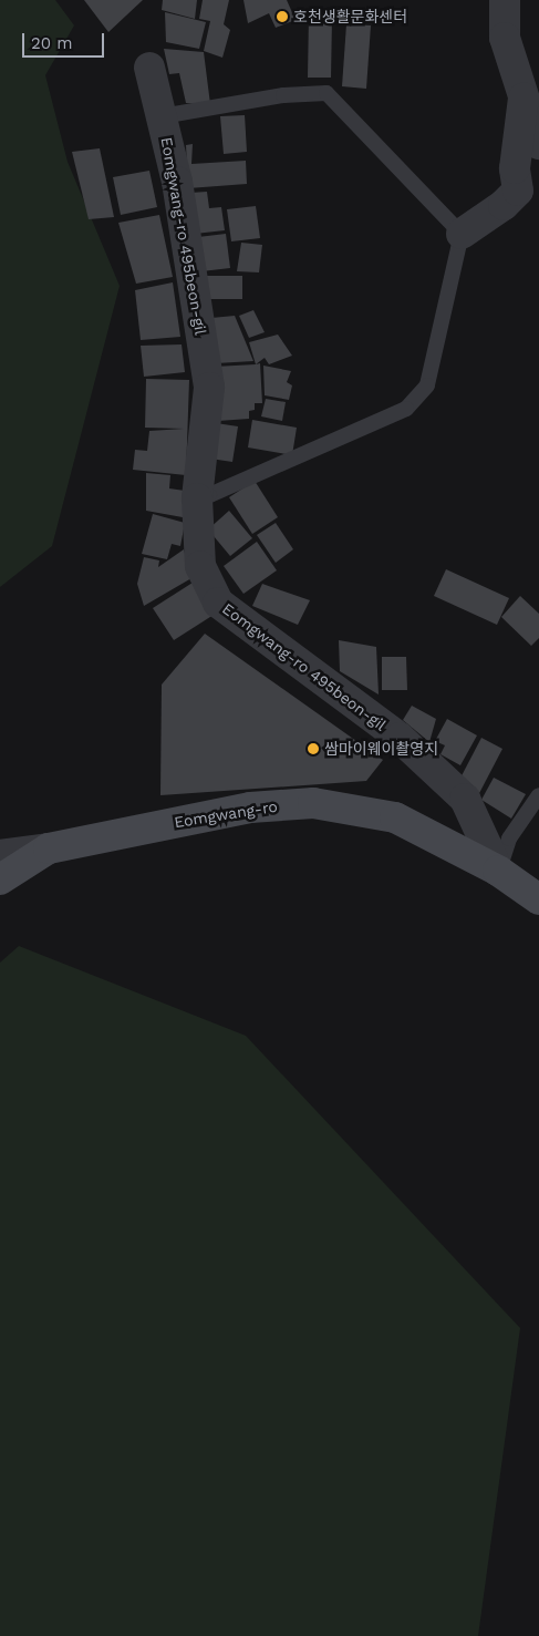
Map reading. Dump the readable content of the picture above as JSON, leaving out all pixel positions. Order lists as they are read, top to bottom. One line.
{"streets":{"main road":["Eomgwang-ro"],"street":["Eomgwang-ro 495beon-gil"]},"crossings":[["Eomgwang-ro 495beon-gil","Eomgwang-ro"]],"places":["호천생활문화센터","쌈마이웨이촬영지"],"scale_bar":"20 m"}
